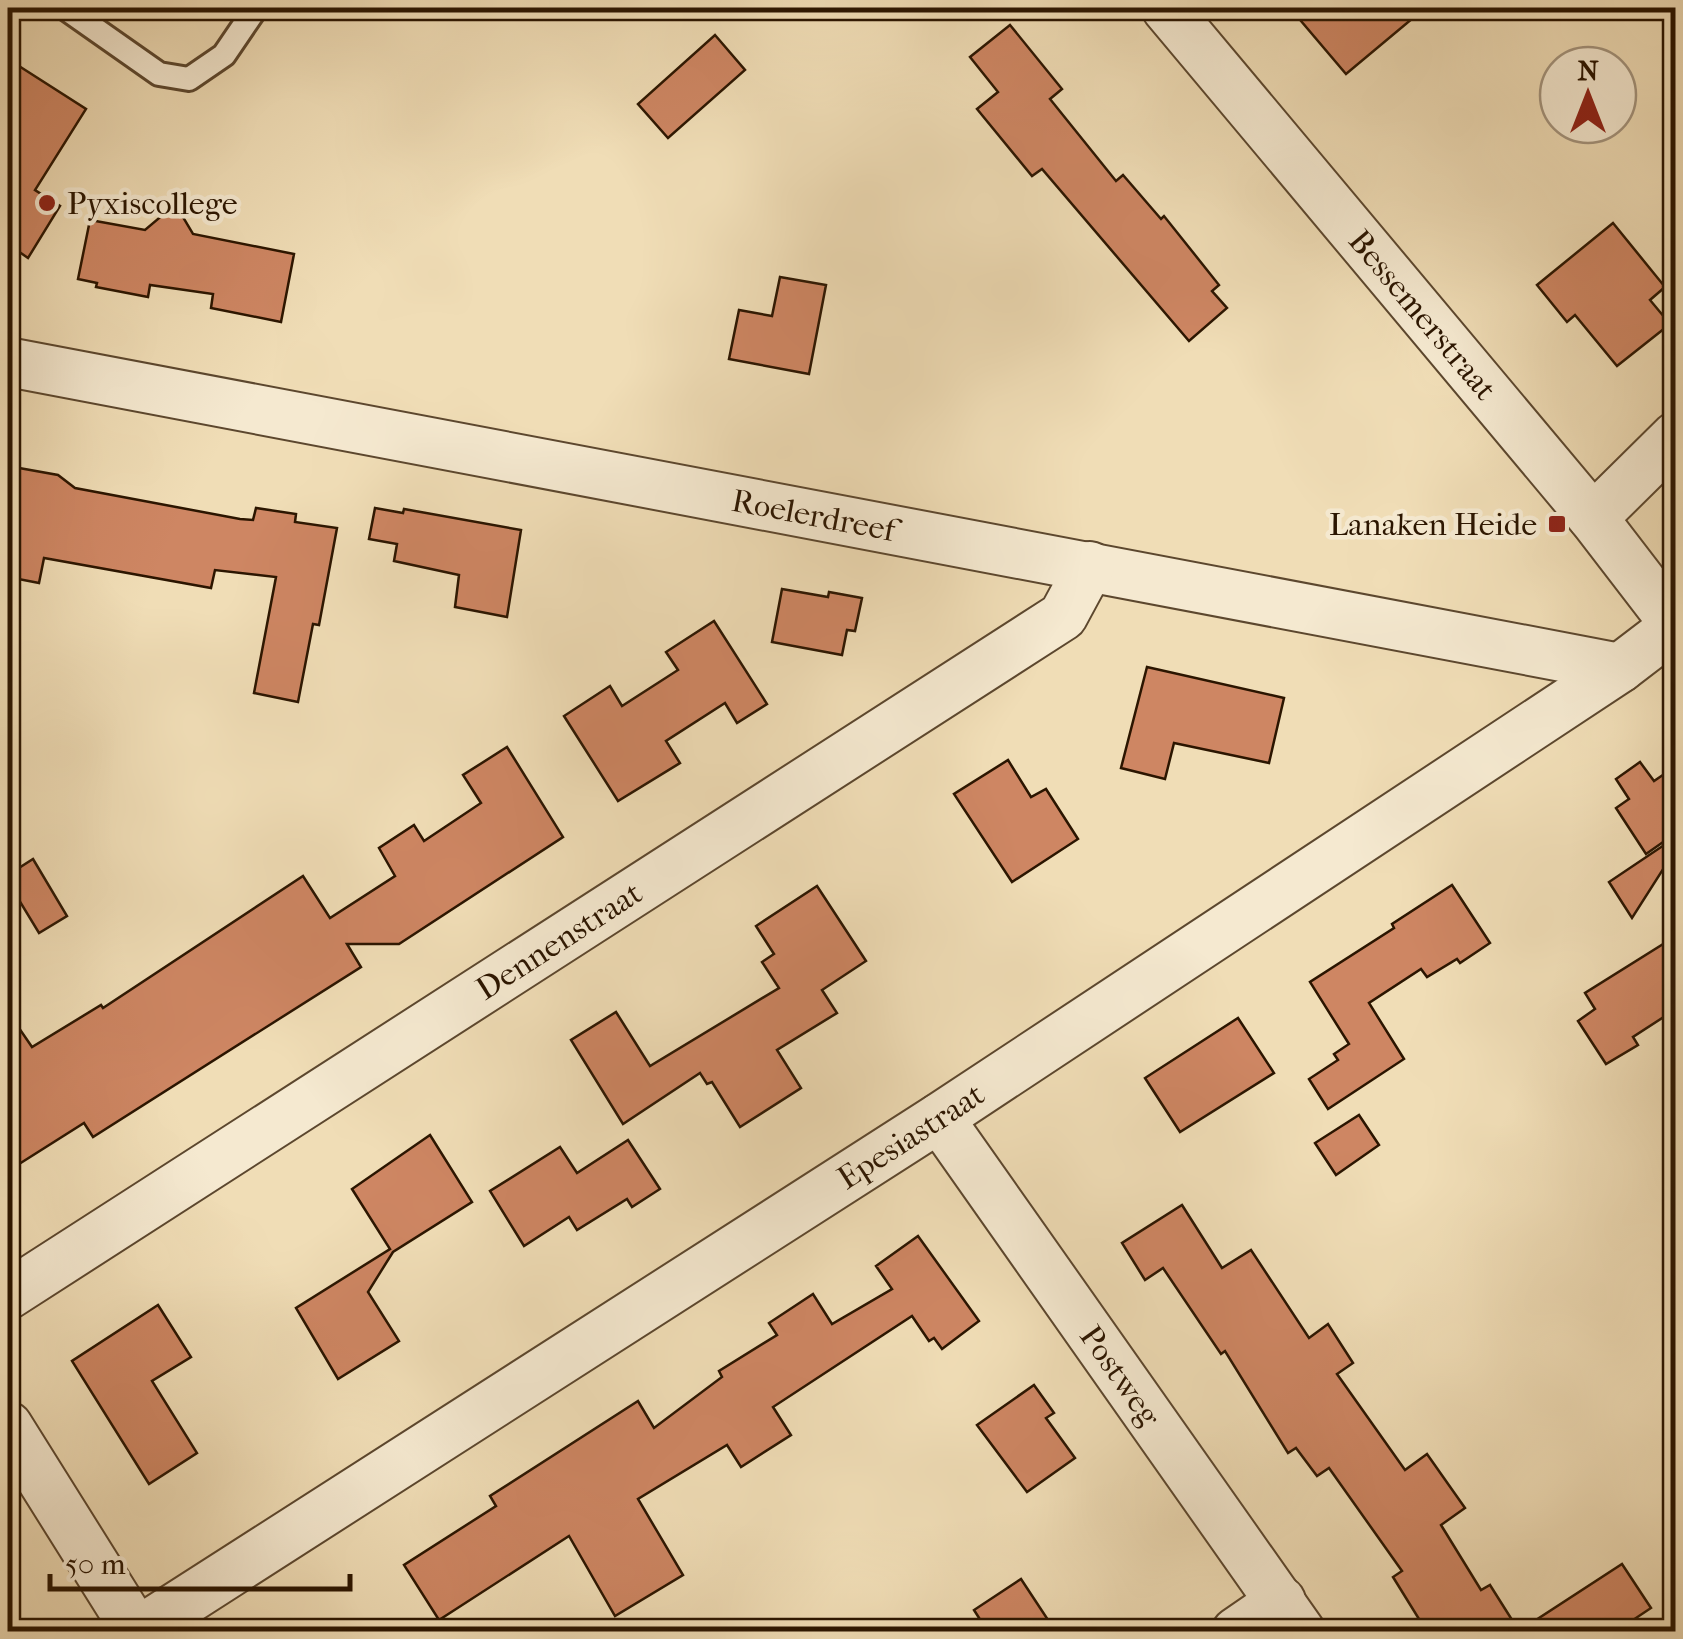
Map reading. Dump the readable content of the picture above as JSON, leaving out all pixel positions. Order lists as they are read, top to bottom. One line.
{"streets":{"street":["Bessemerstraat","Roelerdreef","Dennenstraat","Epesiastraat","Postweg"]},"crossings":[["Bessemerstraat","Epesiastraat"],["Roelerdreef","Dennenstraat"],["Roelerdreef","Epesiastraat"],["Epesiastraat","Postweg"]],"places":{"other":["Pyxiscollege"],"transit":["Lanaken Heide"]},"scale_bar":"50 m","north":"top"}
